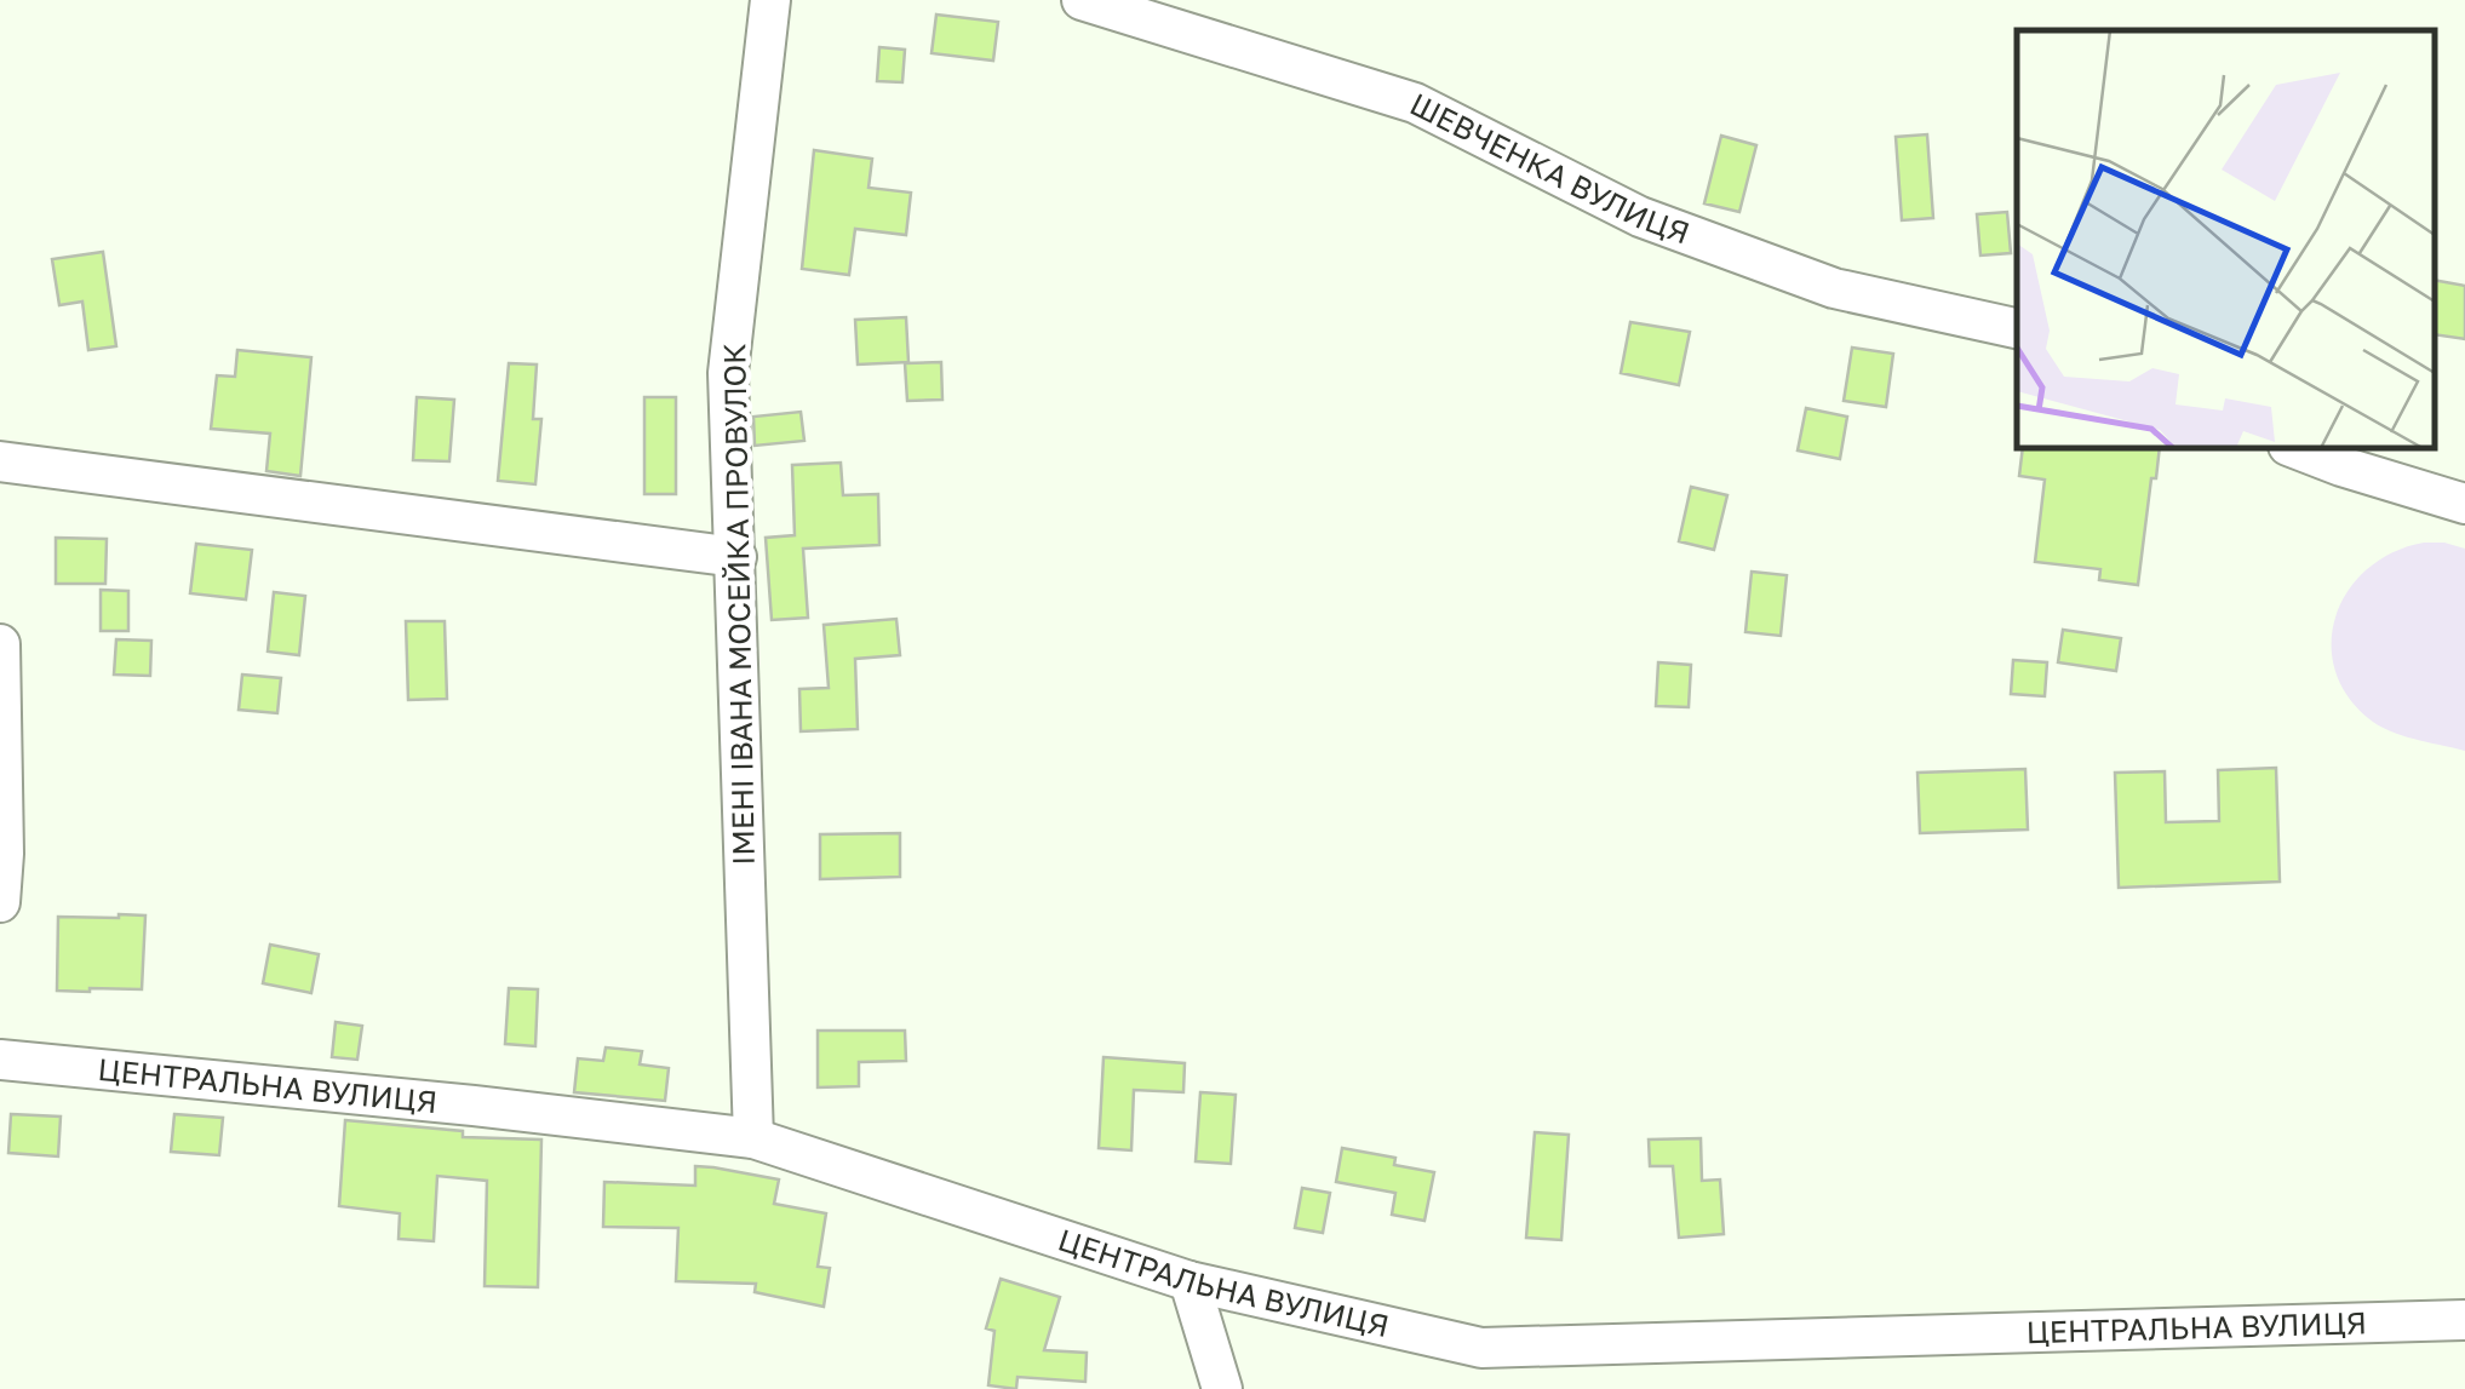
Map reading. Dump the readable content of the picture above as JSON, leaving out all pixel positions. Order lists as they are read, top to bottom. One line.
{"streets":{"street":["ШЕВЧЕНКА ВУЛИЦЯ","ІМЕНІ ІВАНА МОСЕЙКА ПРОВУЛОК","ЦЕНТРАЛЬНА ВУЛИЦЯ"]},"crossings":[["ІМЕНІ ІВАНА МОСЕЙКА ПРОВУЛОК","ЦЕНТРАЛЬНА ВУЛИЦЯ"]]}
